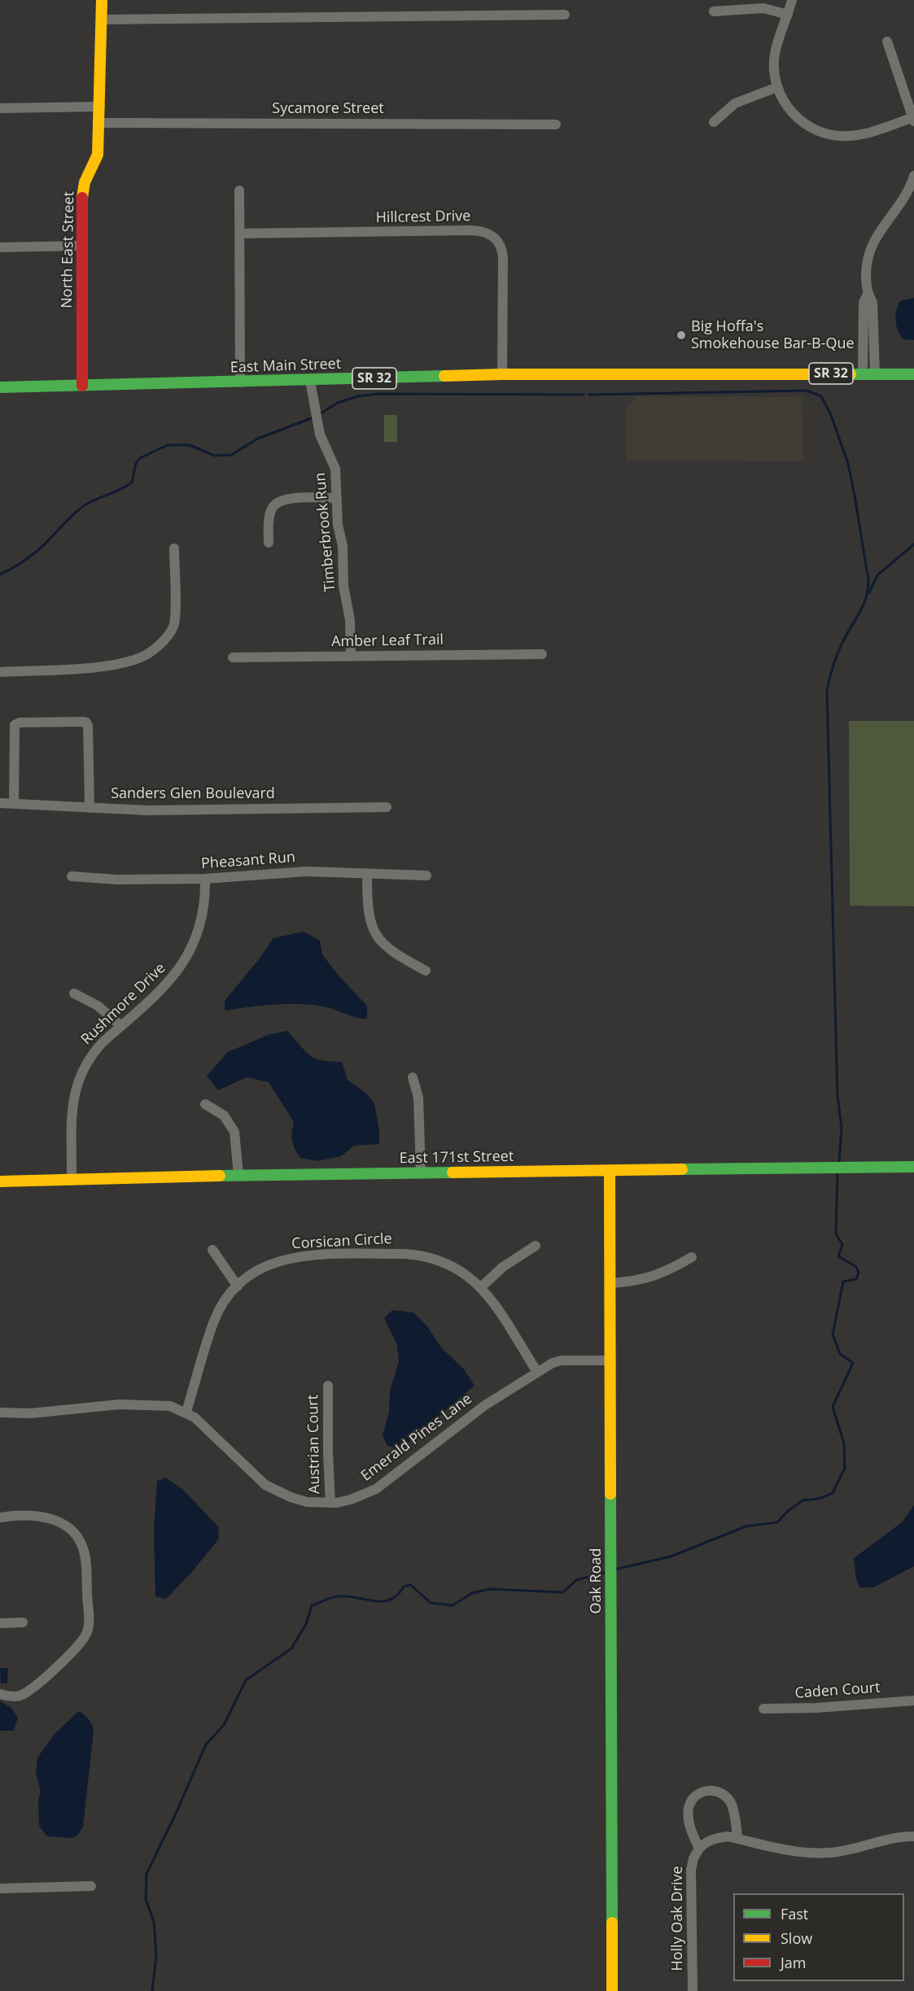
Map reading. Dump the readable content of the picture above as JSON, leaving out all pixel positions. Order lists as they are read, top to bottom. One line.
{"streets":{"street":["Sycamore Street","Hillcrest Drive","North East Street","East Main Street","SR 32","Timberbrook Run","Amber Leaf Trail","Sanders Glen Boulevard","Pheasant Run","Rushmore Drive","East 171st Street","Corsican Circle","Emerald Pines Lane","Austrian Court","Oak Road","Caden Court","Holly Oak Drive"]},"crossings":[["Sycamore Street","North East Street"],["Hillcrest Drive","East Main Street"],["North East Street","East Main Street"],["East Main Street","SR 32"],["East Main Street","Timberbrook Run"],["Timberbrook Run","Amber Leaf Trail"],["Pheasant Run","Rushmore Drive"],["Rushmore Drive","East 171st Street"],["East 171st Street","Oak Road"],["Corsican Circle","Emerald Pines Lane"],["Emerald Pines Lane","Austrian Court"],["Emerald Pines Lane","Oak Road"]],"places":["Big Hoffa's Smokehouse Bar-B-Que"],"legend":["Fast","Slow","Jam"]}
